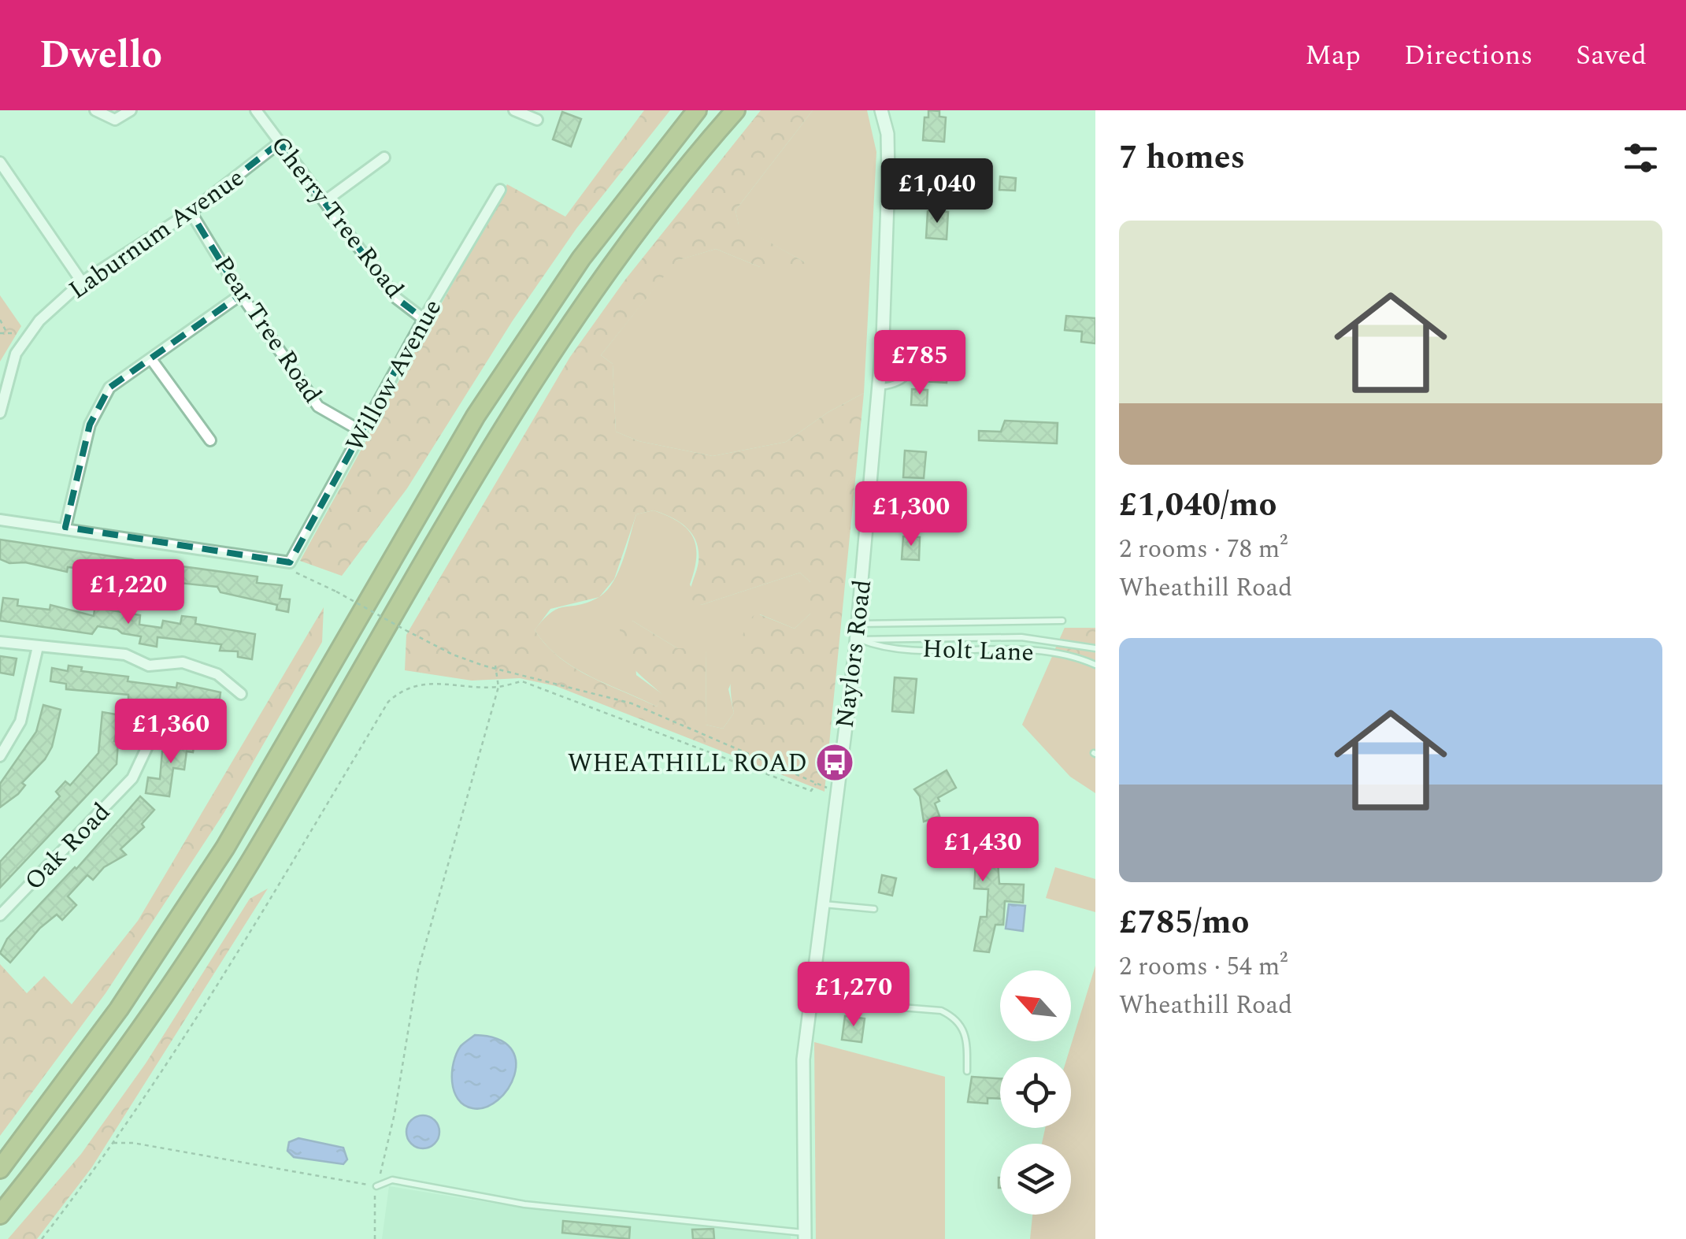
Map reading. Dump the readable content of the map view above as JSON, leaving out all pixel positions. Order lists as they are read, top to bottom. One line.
{"streets":{"street":["Cherry Tree Road","Laburnum Avenue","Pear Tree Road","Willow Avenue","Naylors Road","Oak Road"],"lane":["Holt Lane"]},"crossings":[["Cherry Tree Road","Laburnum Avenue"],["Cherry Tree Road","Willow Avenue"],["Laburnum Avenue","Pear Tree Road"],["Pear Tree Road","Willow Avenue"],["Holt Lane","Naylors Road"]],"places":{"bus stop":["WHEATHILL ROAD"]},"north":"top left","page":{"header":"Dwello","nav":["Map","Directions","Saved"],"heading":"7 homes","price":["£1,040","£785","£1,300","£1,220","£1,360","£1,430","£1,270"],"list":[{"name":"£1,040/mo","note":"2 rooms · 78 m² · Wheathill Road"},{"name":"£785/mo","note":"2 rooms · 54 m² · Wheathill Road"}]}}
